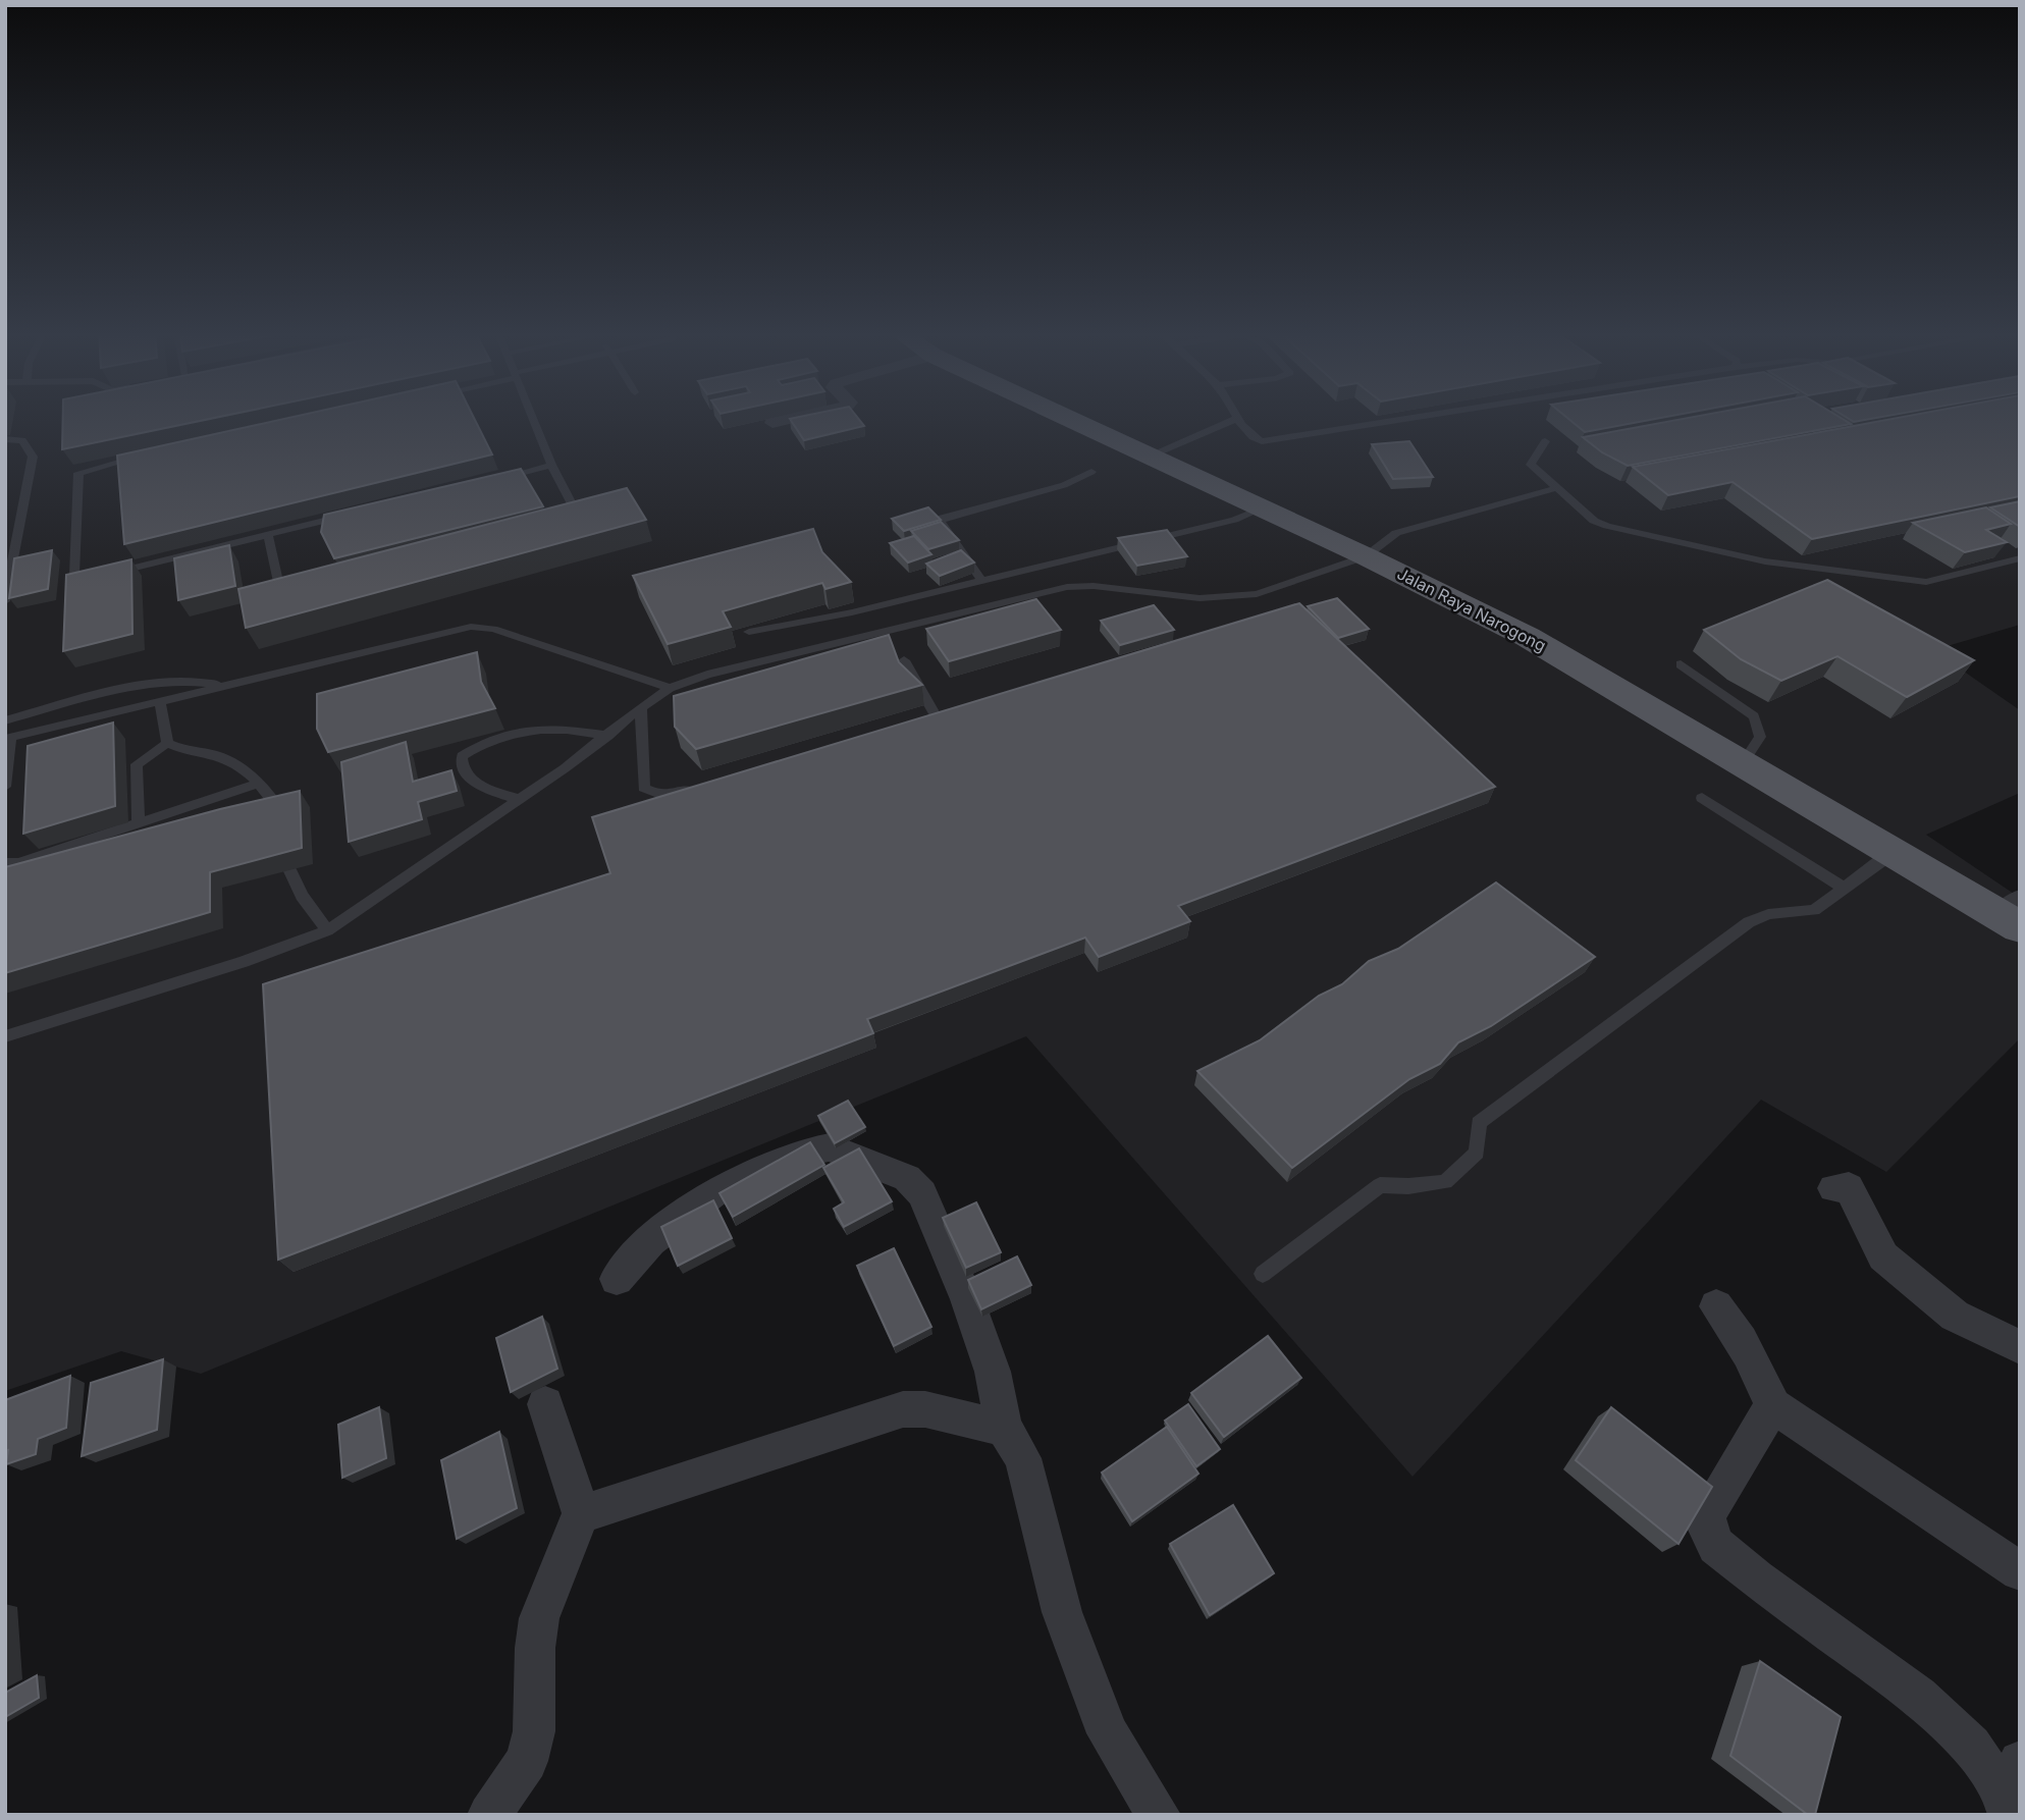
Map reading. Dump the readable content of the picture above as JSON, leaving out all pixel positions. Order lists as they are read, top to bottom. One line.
{"streets":{"main road":["Jalan Raya Narogong"]}}
